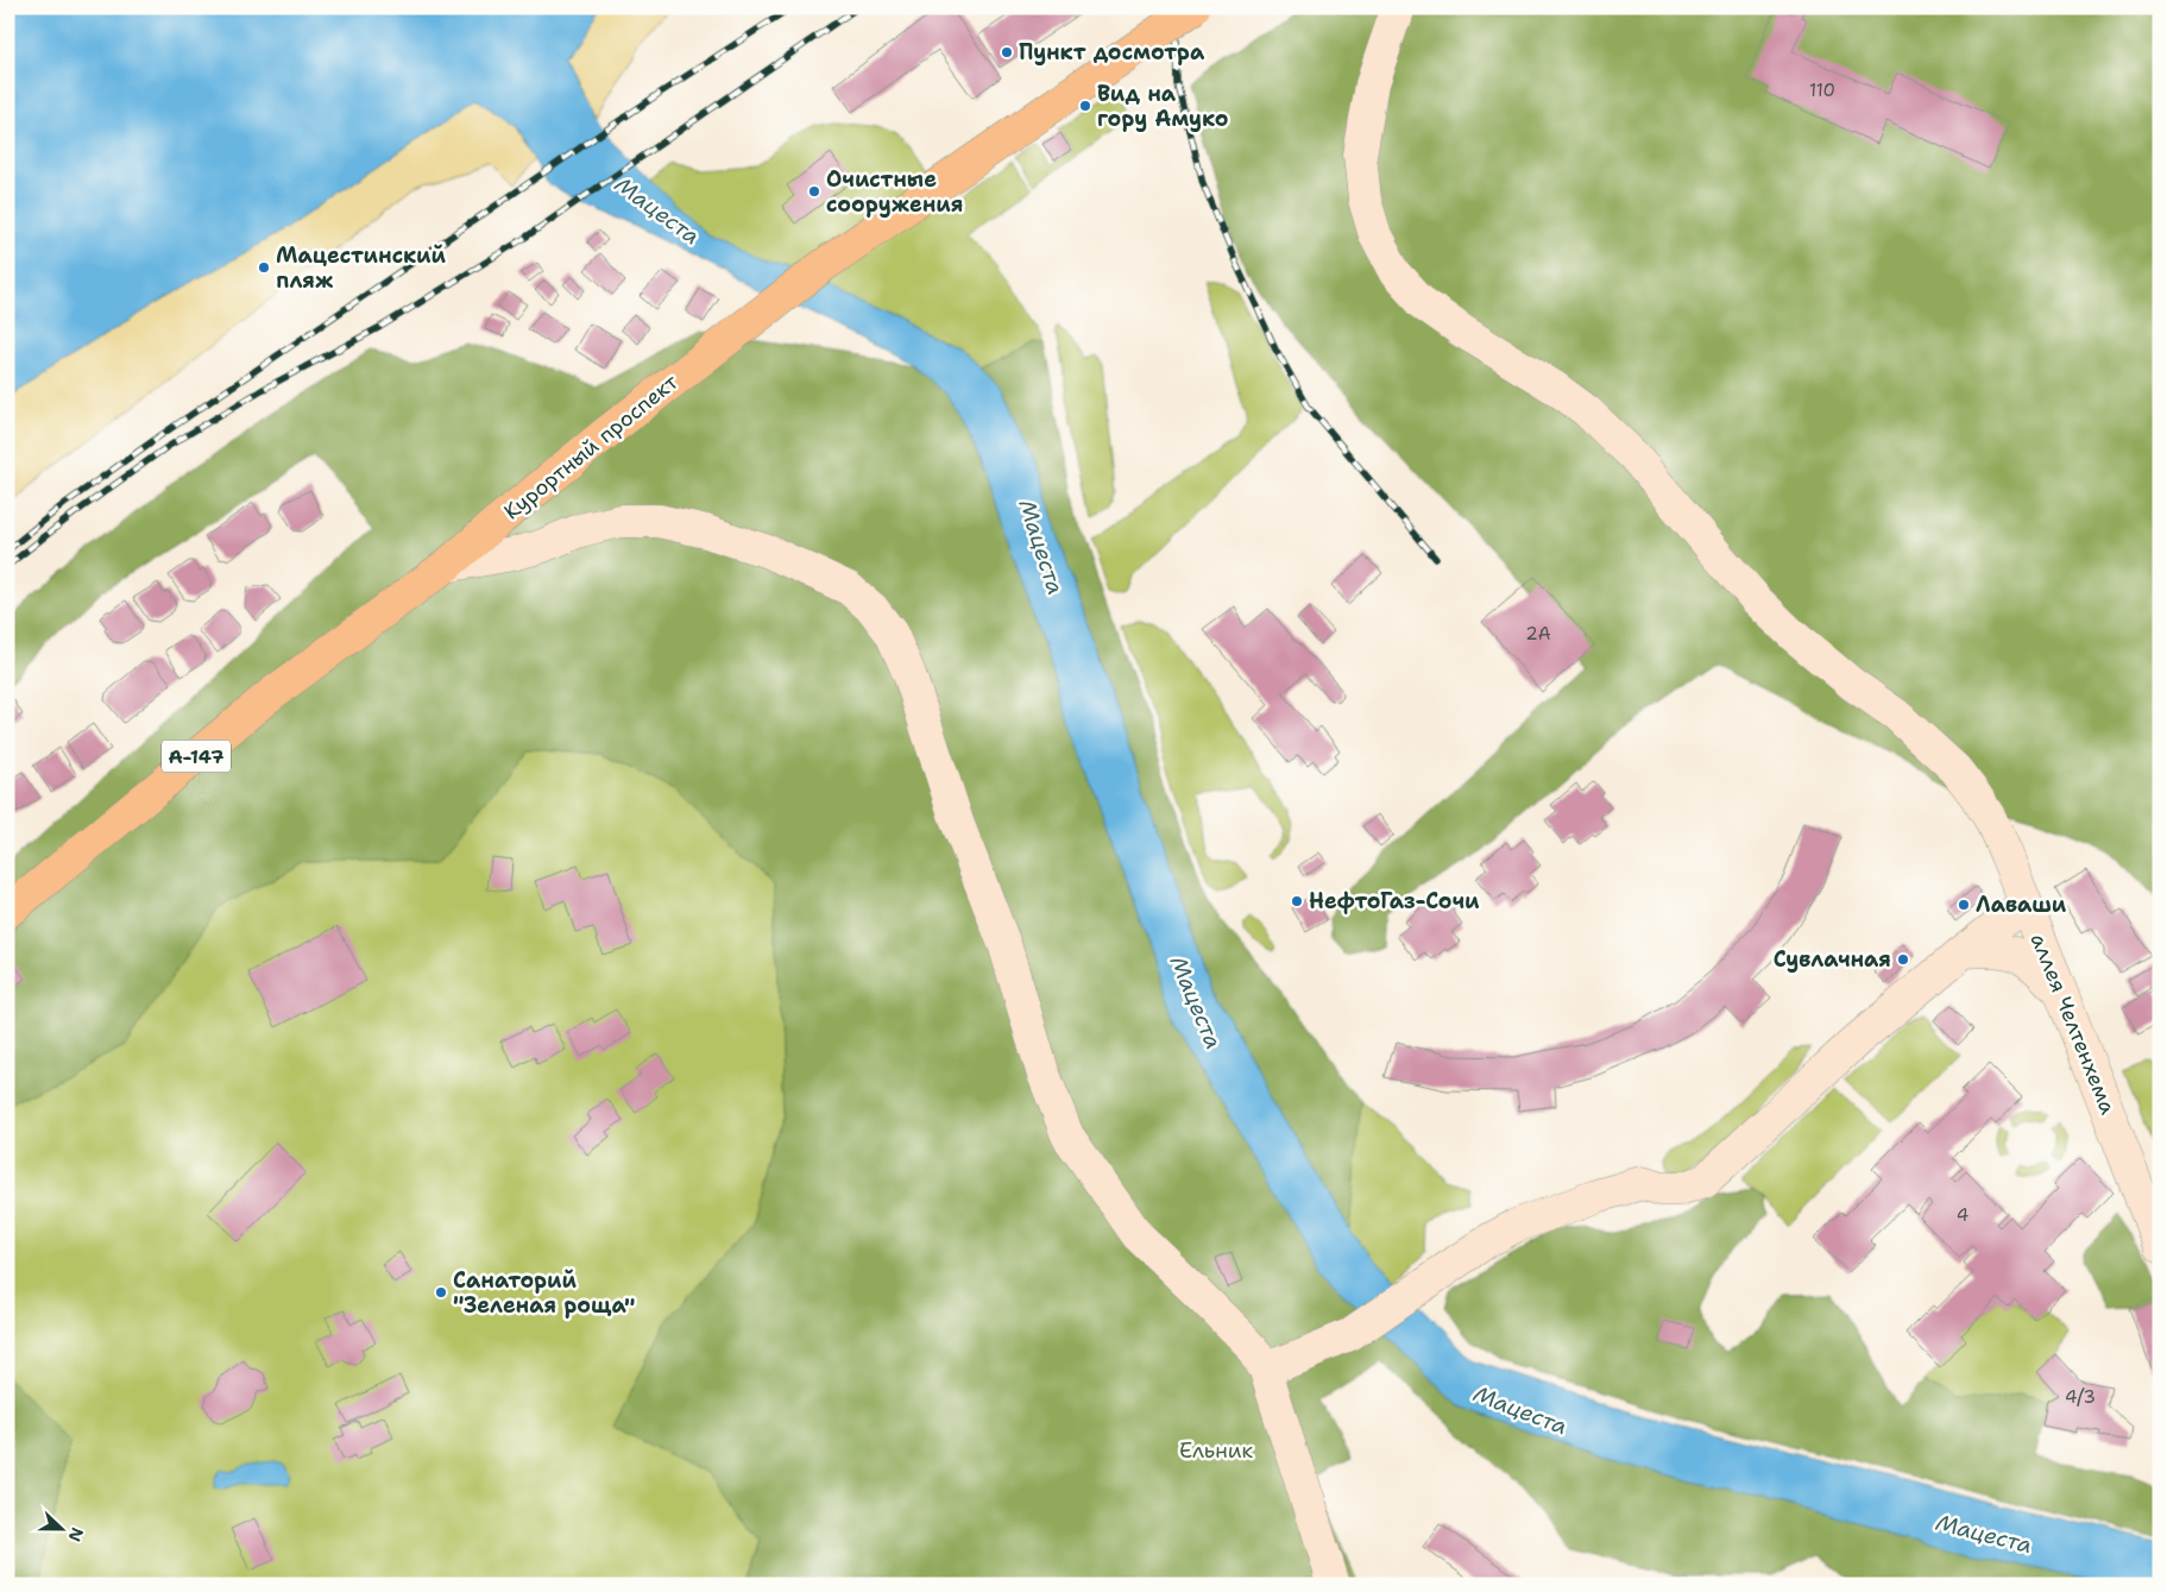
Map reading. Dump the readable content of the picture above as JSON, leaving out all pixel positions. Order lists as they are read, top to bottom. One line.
{"streets":{"main road":["Курортный проспект","А-147"],"street":["аллея Челтенхема"]},"water":["Мацеста"],"parks":["Ельник"],"places":["Пункт досмотра","Вид на гору Амуко","Очистные сооружения","Мацестинский пляж","НефтоГаз-Сочи","Лаваши","Сувлачная","Санаторий \"Зеленая роща\""],"house_numbers":["110","2А","4","4/3"],"north":"right"}
